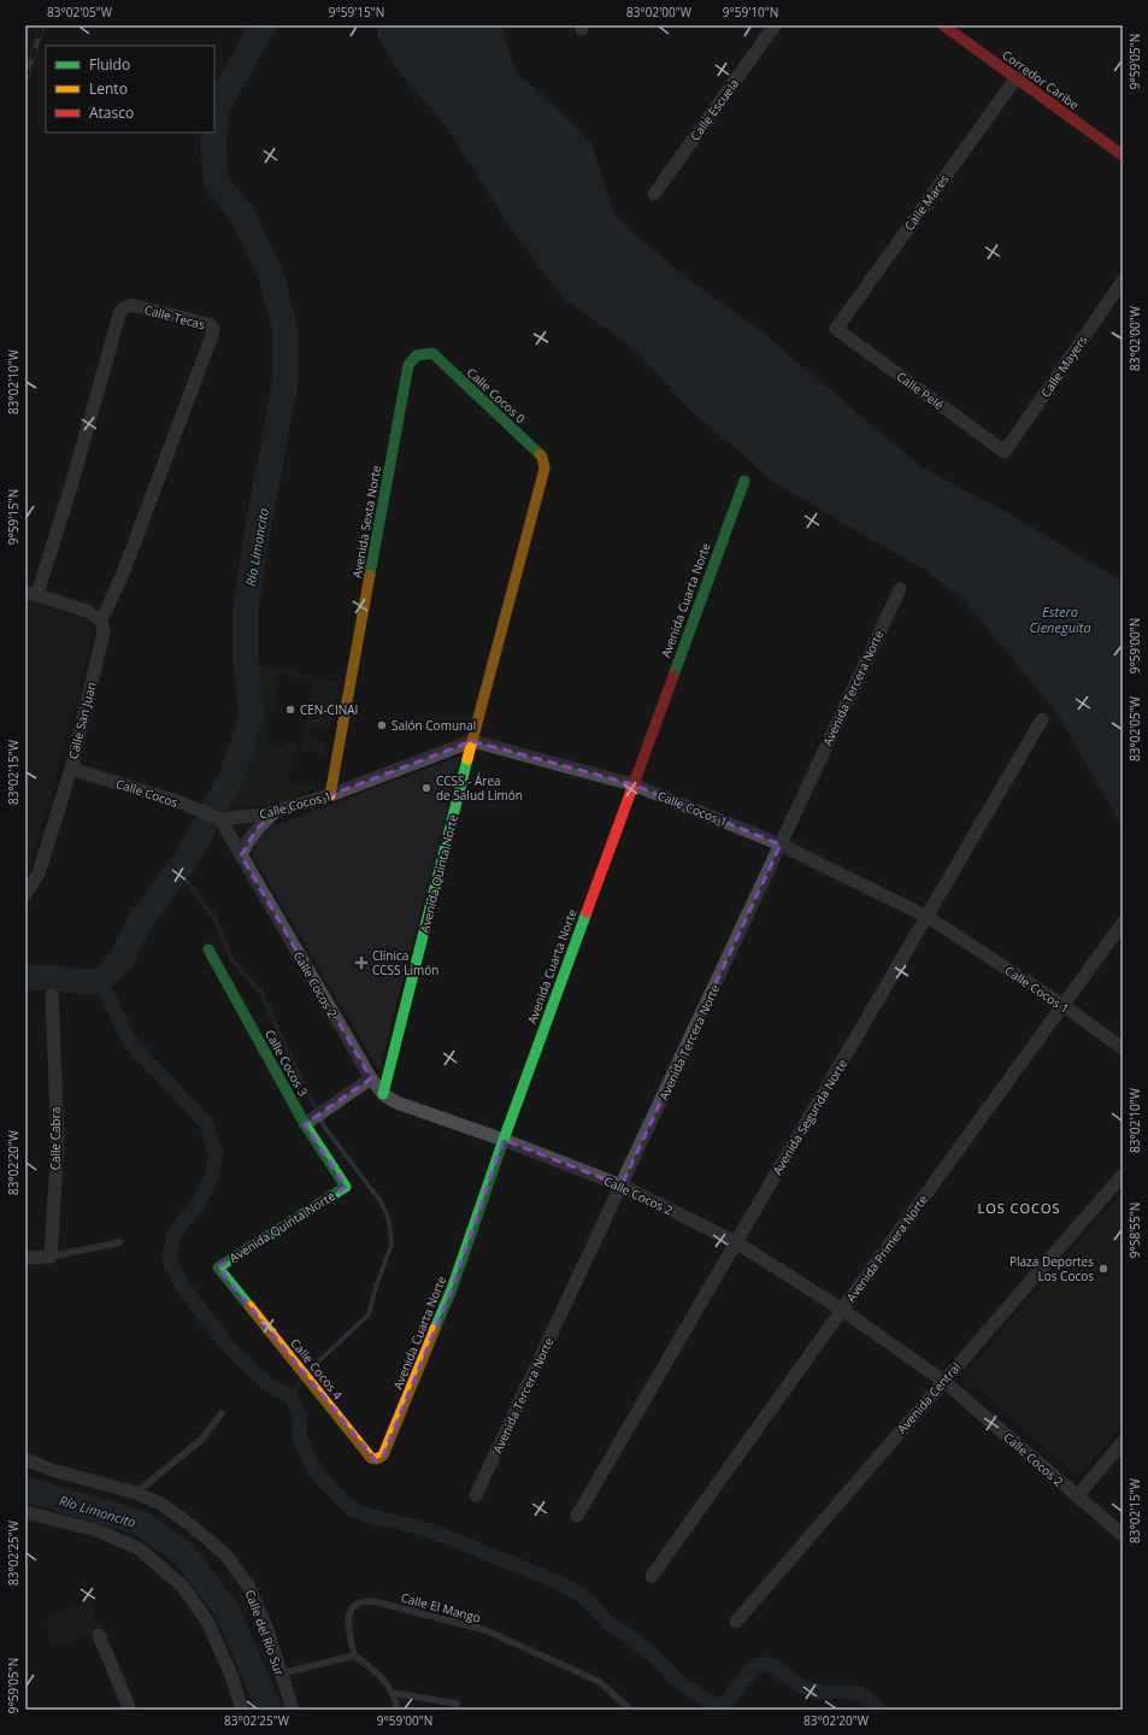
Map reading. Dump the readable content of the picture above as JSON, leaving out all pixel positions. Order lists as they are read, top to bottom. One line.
{"streets":{"street":["Corredor Caribe","Calle Escuela","Calle Mares","Calle Tecas","Calle Mayers","Calle Pelé","Calle Cocos 0","Avenida Sexta Norte","Avenida Cuarta Norte","Avenida Tercera Norte","Calle San Juan","Calle Cocos","Calle Cocos 1","Avenida Quinta Norte","Calle Cocos 2","Calle Cocos 3","Avenida Segunda Norte","Calle Cabra","Avenida Primera Norte","Calle Cocos 4","Avenida Central","Calle del Río Sur"],"lane":["Calle El Mango"]},"crossings":[["Corredor Caribe","Calle Mares"],["Calle Mares","Calle Pelé"],["Calle Tecas","Calle San Juan"],["Calle Mayers","Calle Pelé"],["Calle Cocos 0","Avenida Sexta Norte"],["Calle Cocos 0","Avenida Quinta Norte"],["Avenida Sexta Norte","Calle Cocos 1"],["Avenida Cuarta Norte","Calle Cocos 1"],["Avenida Cuarta Norte","Calle Cocos 2"],["Avenida Cuarta Norte","Calle Cocos 4"],["Avenida Tercera Norte","Calle Cocos 1"],["Avenida Tercera Norte","Calle Cocos 2"],["Calle San Juan","Calle Cocos"],["Calle Cocos","Calle Cocos 1"],["Calle Cocos","Calle Cocos 2"],["Calle Cocos 1","Avenida Quinta Norte"],["Calle Cocos 1","Calle Cocos 2"],["Calle Cocos 1","Avenida Segunda Norte"],["Calle Cocos 1","Avenida Primera Norte"],["Avenida Quinta Norte","Calle Cocos 2"],["Avenida Quinta Norte","Calle Cocos 3"],["Avenida Quinta Norte","Calle Cocos 4"],["Calle Cocos 2","Avenida Segunda Norte"],["Calle Cocos 2","Avenida Primera Norte"],["Calle Cocos 2","Avenida Central"]],"districts":["LOS COCOS"],"water":["Río Limoncito","Estero Cieneguita"],"places":{"other":["CEN-CINAI","Salón Comunal","CCSS - Área de Salud Limón","Plaza Deportes Los Cocos"],"health":["Clínica CCSS Limón"]},"legend":["Fluido","Lento","Atasco"],"coordinates":["83°02'05\"W","9°59'15\"N","83°02'00\"W","9°59'10\"N","9°59'05\"N","83°02'10\"W","9°59'00\"N","83°02'15\"W","83°02'20\"W","9°58'55\"N","83°02'25\"W"]}
